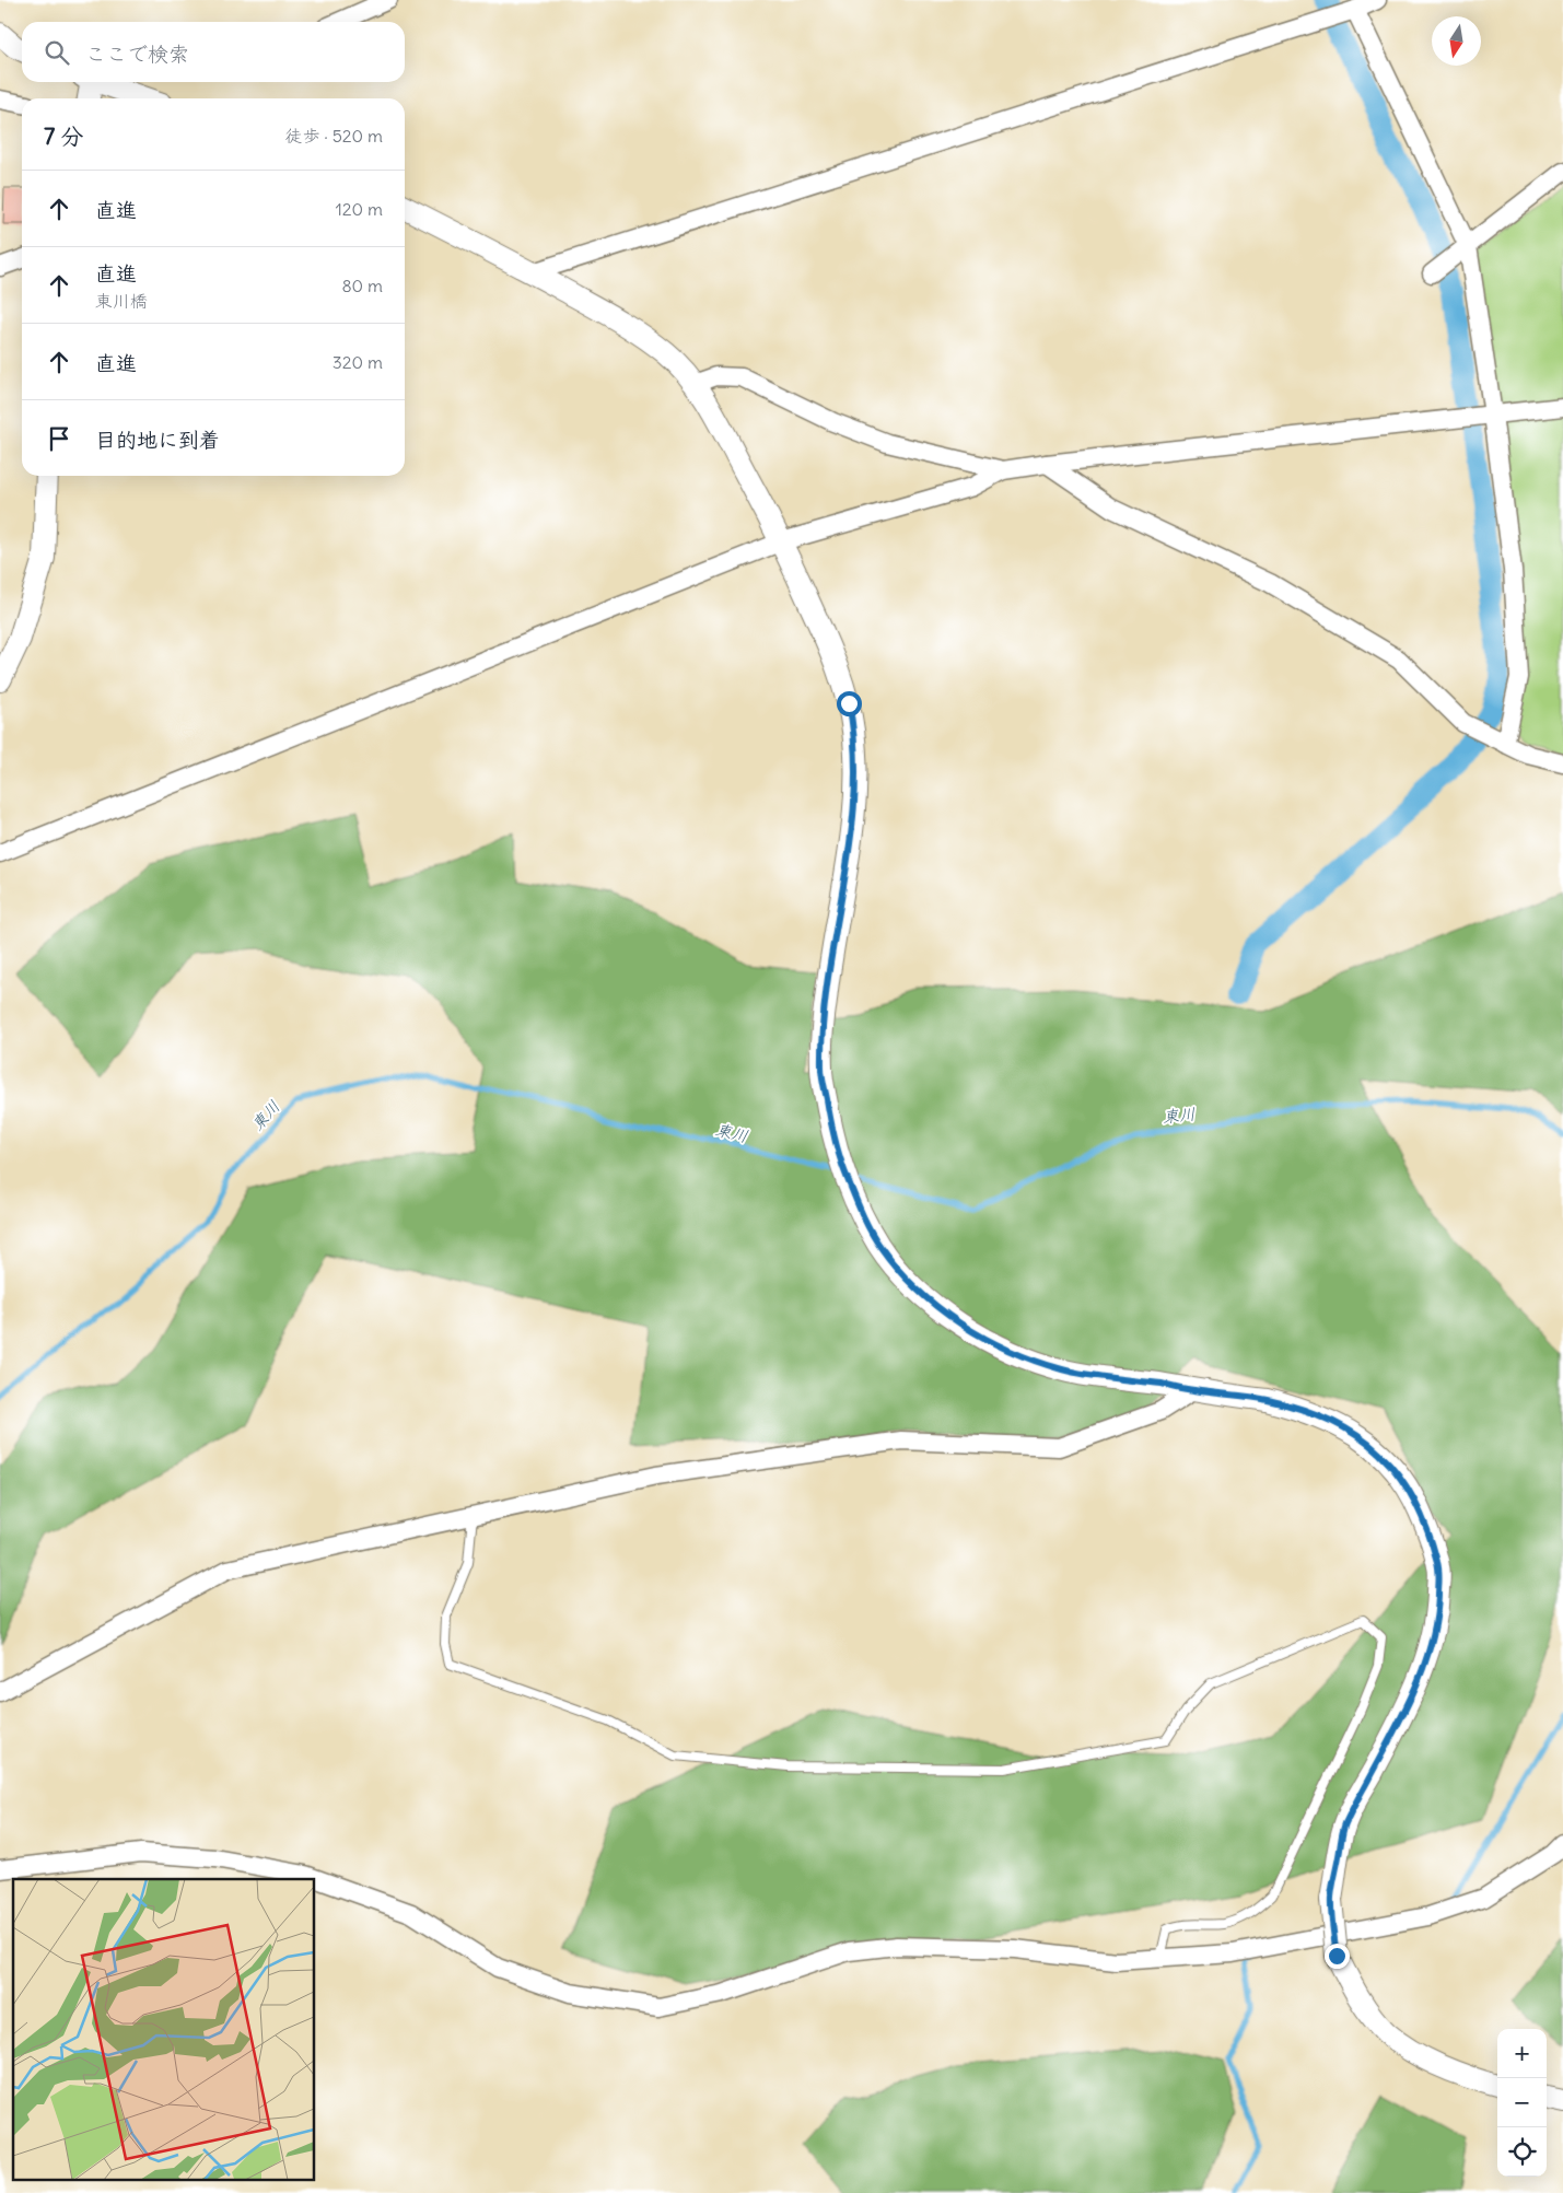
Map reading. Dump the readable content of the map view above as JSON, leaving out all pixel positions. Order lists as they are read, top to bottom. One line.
{"water":["東川"],"north":"bottom","page":{"search":"ここで検索","heading":["7 分","徒歩 · 520 m"],"list":[["直進","120 m"],["直進","東川橋","80 m"],["直進","320 m"],"目的地に到着"],"map_buttons":["+","−"]}}
